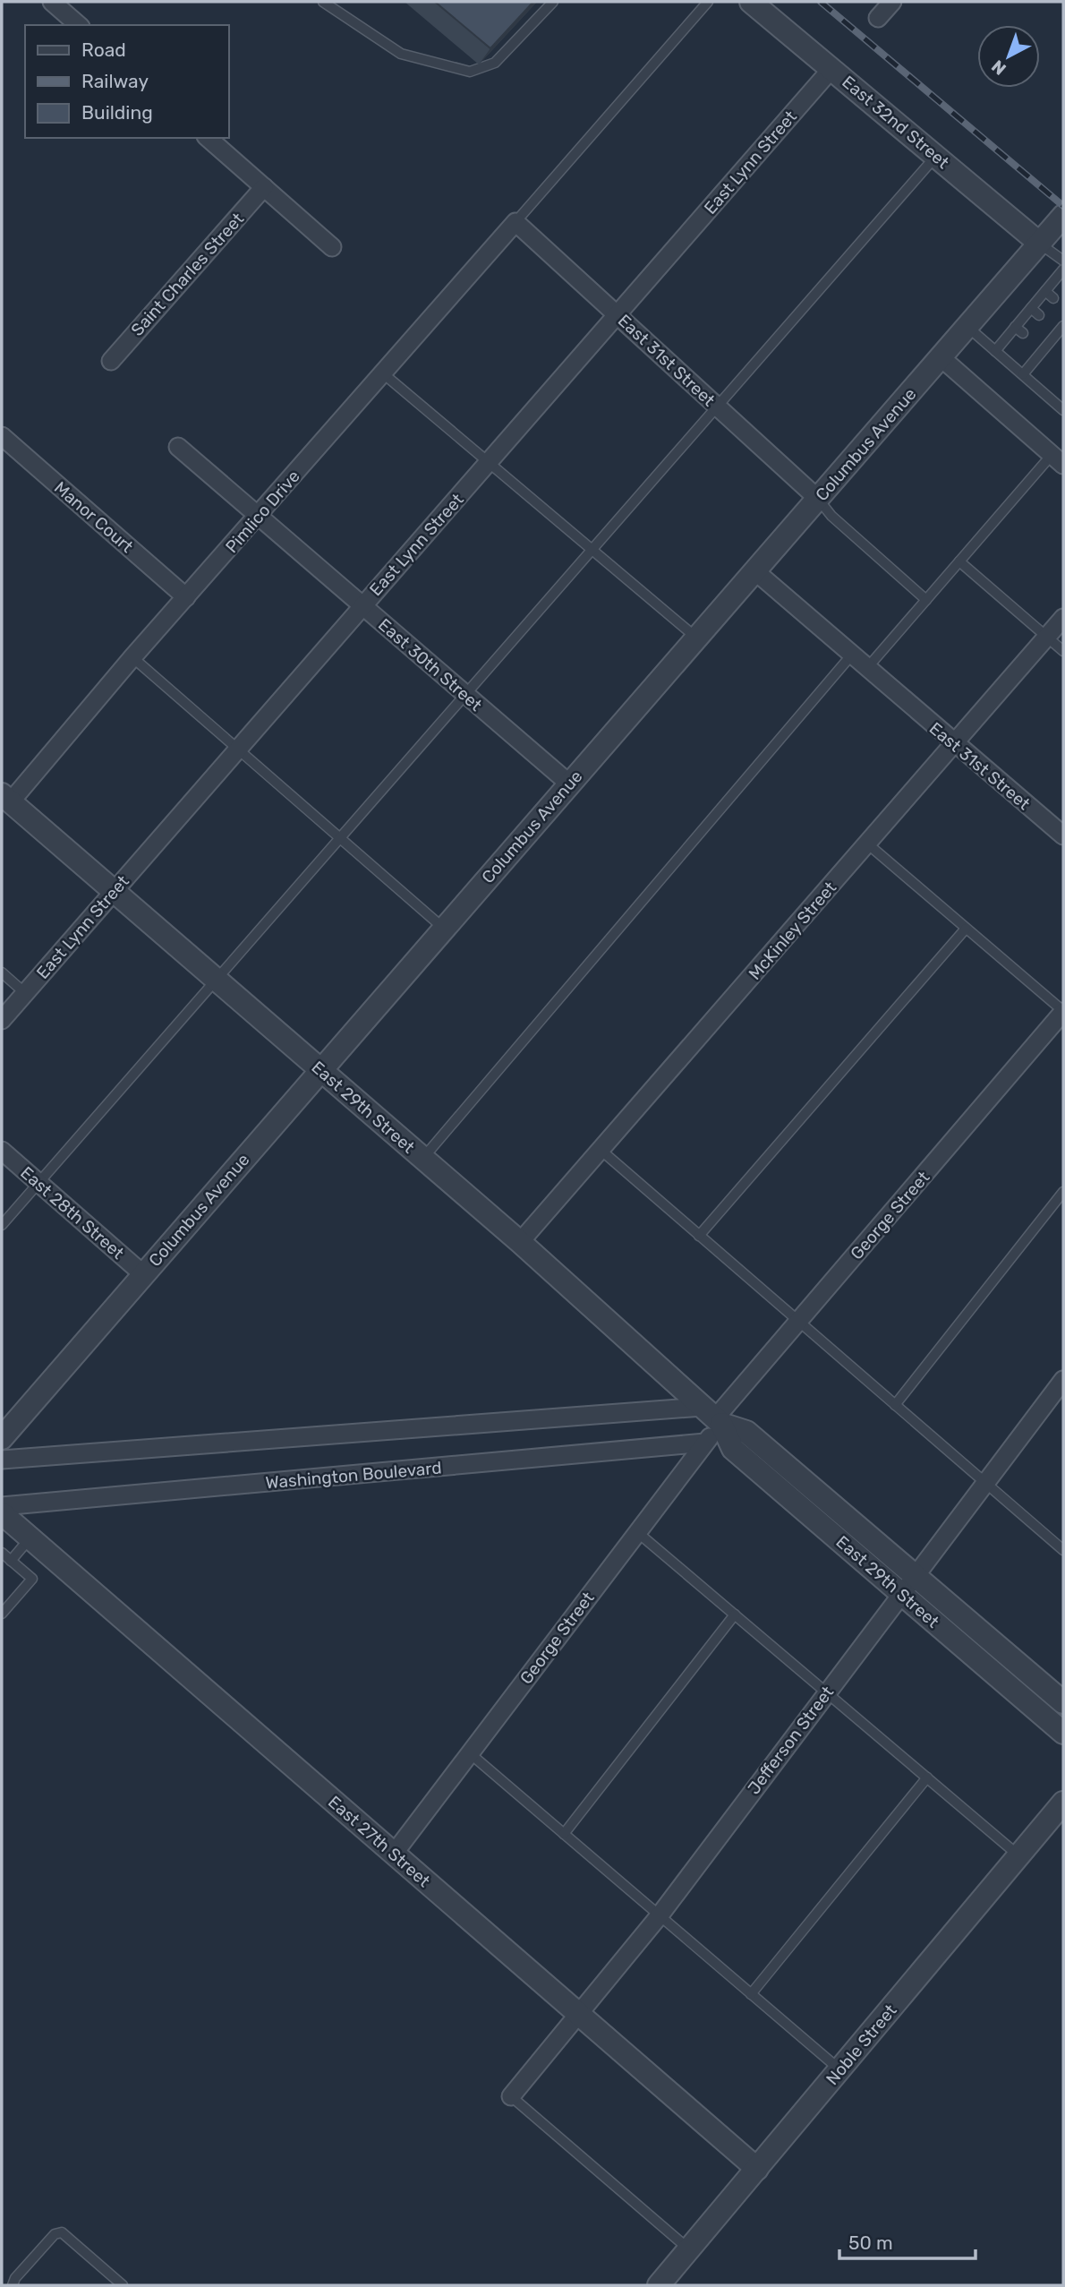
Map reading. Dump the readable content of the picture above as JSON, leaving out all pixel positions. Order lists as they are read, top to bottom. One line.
{"streets":{"street":["East 32nd Street","East Lynn Street","Saint Charles Street","East 31st Street","Columbus Avenue","Pimlico Drive","Manor Court","East 30th Street","McKinley Street","East 29th Street","East 28th Street","George Street","Washington Boulevard","Jefferson Street","East 27th Street","Noble Street"]},"crossings":[["East 32nd Street","East Lynn Street"],["East 32nd Street","Columbus Avenue"],["East Lynn Street","East 31st Street"],["East Lynn Street","East 30th Street"],["East Lynn Street","East 29th Street"],["East 31st Street","Columbus Avenue"],["East 31st Street","Pimlico Drive"],["East 31st Street","McKinley Street"],["Columbus Avenue","East 30th Street"],["Columbus Avenue","East 29th Street"],["Columbus Avenue","East 28th Street"],["Pimlico Drive","Manor Court"],["Pimlico Drive","East 30th Street"],["Pimlico Drive","East 29th Street"],["McKinley Street","East 29th Street"],["East 29th Street","George Street"],["East 29th Street","Jefferson Street"],["George Street","Washington Boulevard"],["George Street","East 27th Street"],["Jefferson Street","East 27th Street"],["East 27th Street","Noble Street"]],"legend":["Road","Railway","Building"],"scale_bar":"50 m","north":"bottom left"}
